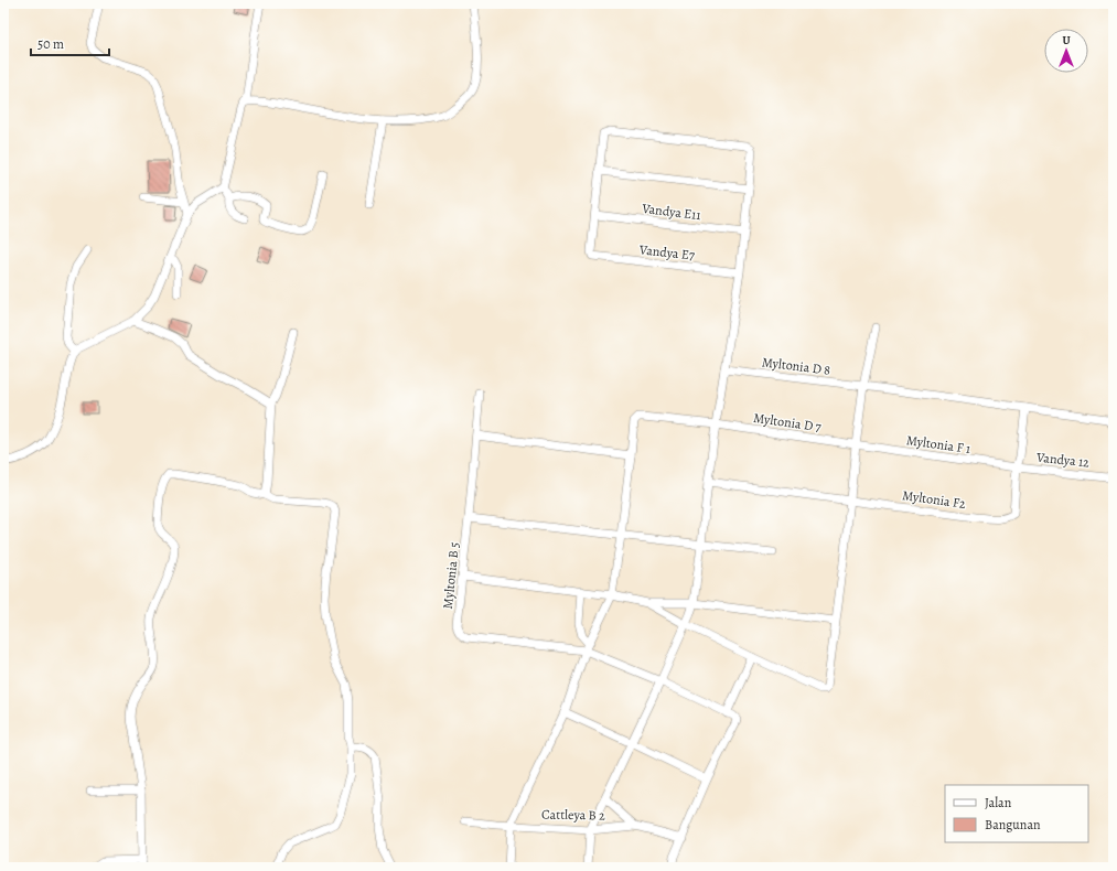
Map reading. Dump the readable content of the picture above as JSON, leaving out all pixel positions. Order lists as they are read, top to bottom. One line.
{"streets":{"street":["Vandya E11","Vandya E7","Myltonia D 8","Myltonia D 7","Myltonia F 1","Vandya 12","Myltonia F2","Myltonia B 5","Cattleya B 2"]},"crossings":[["Vandya E11","Vandya E7"],["Myltonia D 7","Myltonia F 1"],["Myltonia F 1","Vandya 12"],["Myltonia F 1","Myltonia F2"],["Vandya 12","Myltonia F2"]],"legend":["Jalan","Bangunan"],"scale_bar":"50 m","north":"top"}
